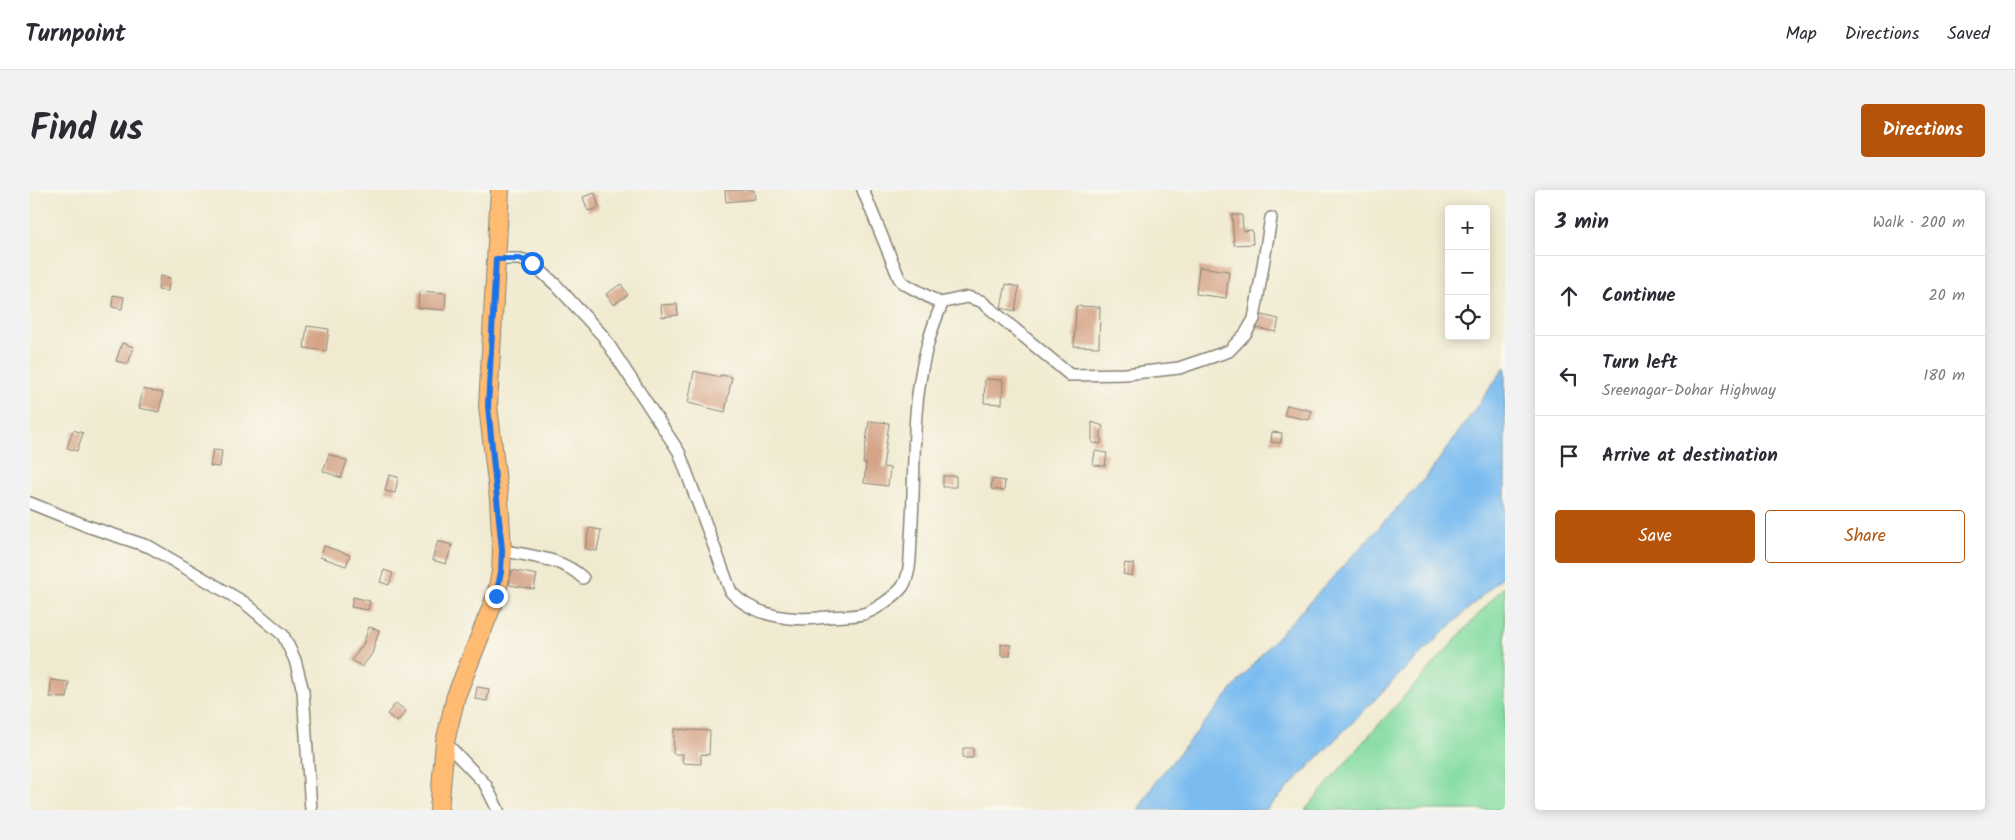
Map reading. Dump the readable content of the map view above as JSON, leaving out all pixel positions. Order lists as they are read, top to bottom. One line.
{"page":{"header":"Turnpoint","nav":["Map","Directions","Saved"],"title":"Find us","buttons":["Directions",["Save","Share"]],"heading":["3 min","Walk · 200 m"],"map_buttons":["+","−"],"list":[["Continue","20 m"],["Turn left","Sreenagar-Dohar Highway","180 m"],"Arrive at destination"]}}
